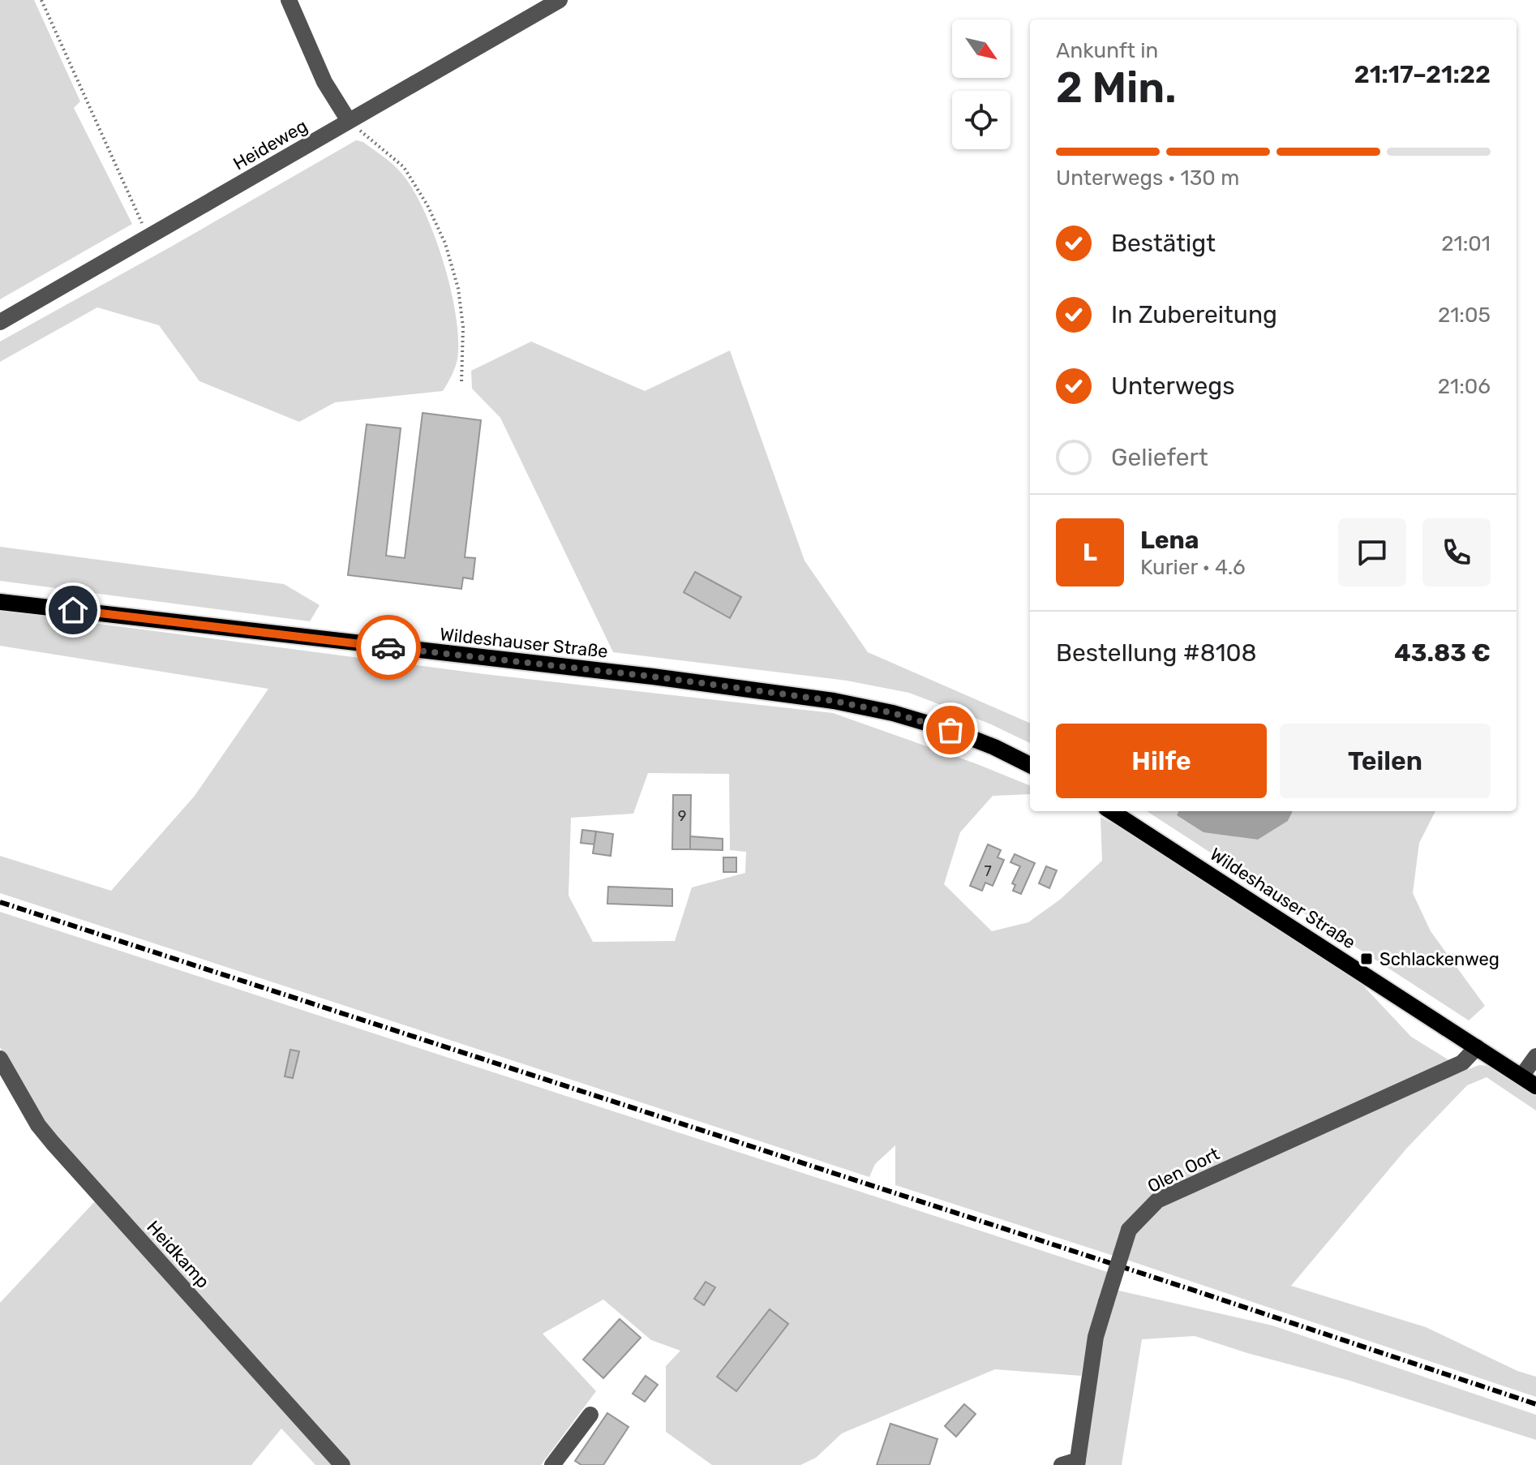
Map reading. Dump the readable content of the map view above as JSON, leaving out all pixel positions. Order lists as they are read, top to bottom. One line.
{"streets":{"main road":["Wildeshauser Straße"],"street":["Heideweg","Olen Oort","Heidkamp"]},"crossings":[["Wildeshauser Straße","Olen Oort"]],"places":{"transit":["Schlackenweg"]},"house_numbers":["9","7"],"north":"bottom right","page":{"heading":["2 Min.","Ankunft in","21:17–21:22"],"panel":["Lena","Kurier · 4.6","Bestellung #8108","43.83 €"],"bar":"Unterwegs · 130 m","list":[["Bestätigt","21:01"],["In Zubereitung","21:05"],["Unterwegs","21:06"],"Geliefert"],"round":"L","buttons":["Hilfe","Teilen"]}}
